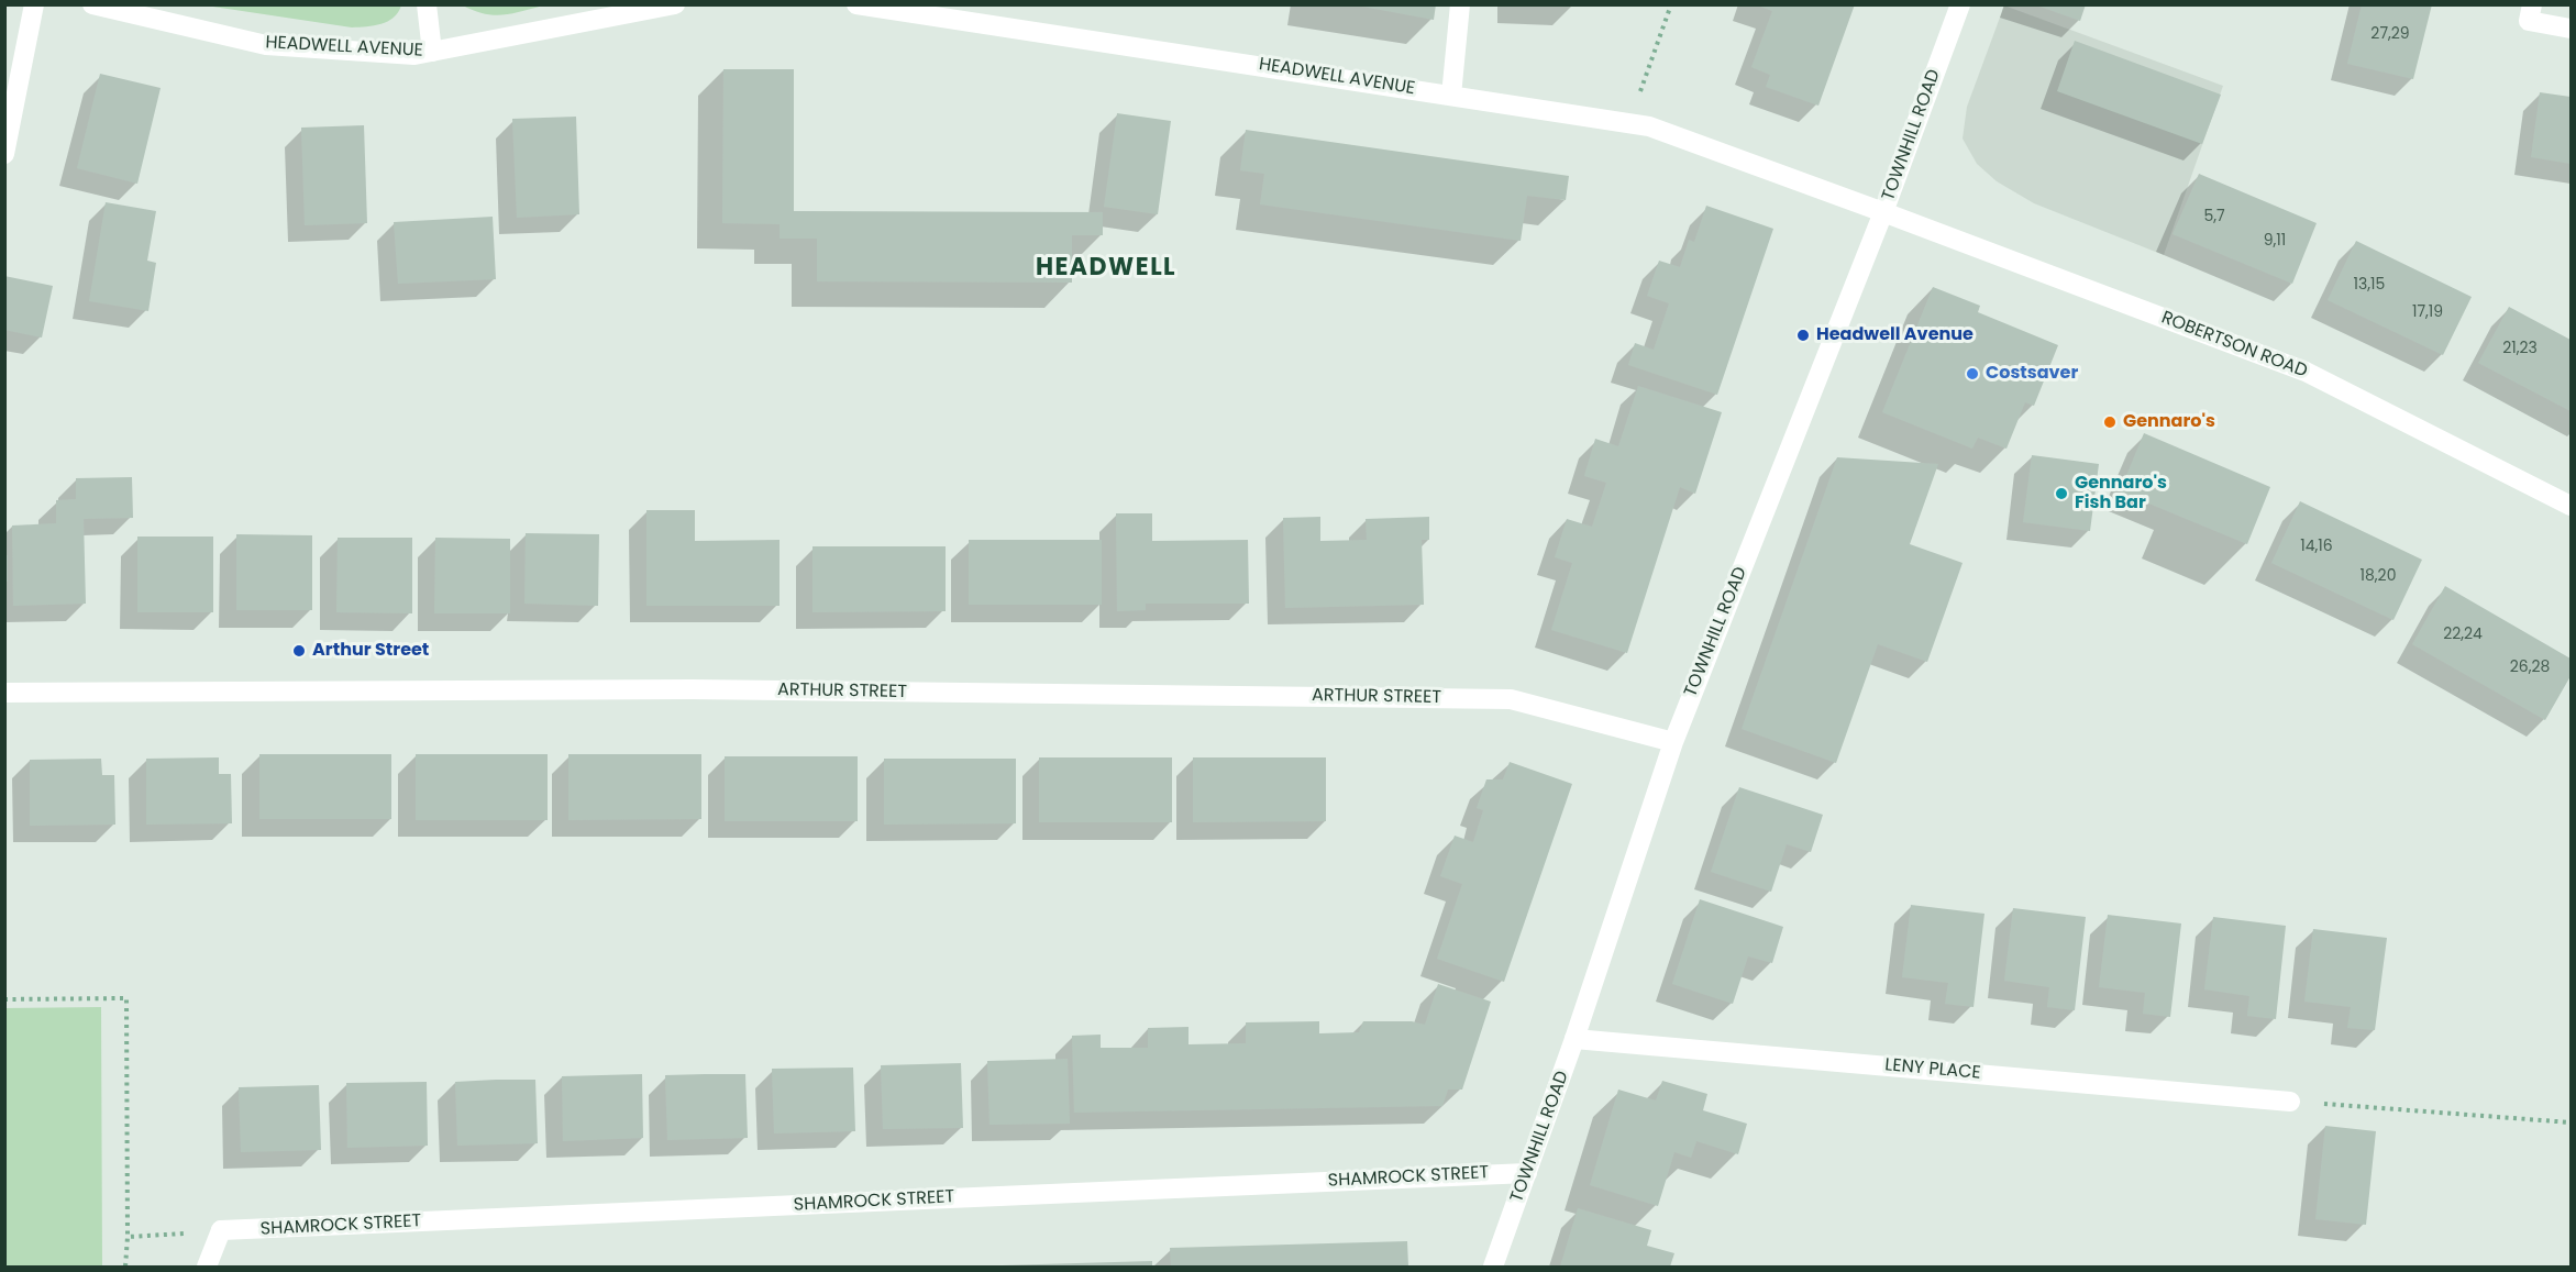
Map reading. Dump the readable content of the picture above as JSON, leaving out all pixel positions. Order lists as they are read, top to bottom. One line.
{"streets":{"street":["HEADWELL AVENUE","TOWNHILL ROAD","ROBERTSON ROAD","ARTHUR STREET","LENY PLACE","SHAMROCK STREET"]},"crossings":[["HEADWELL AVENUE","TOWNHILL ROAD"],["HEADWELL AVENUE","ROBERTSON ROAD"],["TOWNHILL ROAD","ROBERTSON ROAD"],["TOWNHILL ROAD","ARTHUR STREET"],["TOWNHILL ROAD","LENY PLACE"],["TOWNHILL ROAD","SHAMROCK STREET"]],"districts":["HEADWELL"],"places":["Headwell Avenue","Costsaver","Gennaro's","Gennaro's Fish Bar","Arthur Street"],"house_numbers":["27,29","5,7","9,11","13,15","17,19","21,23","14,16","18,20","22,24","26,28"]}
